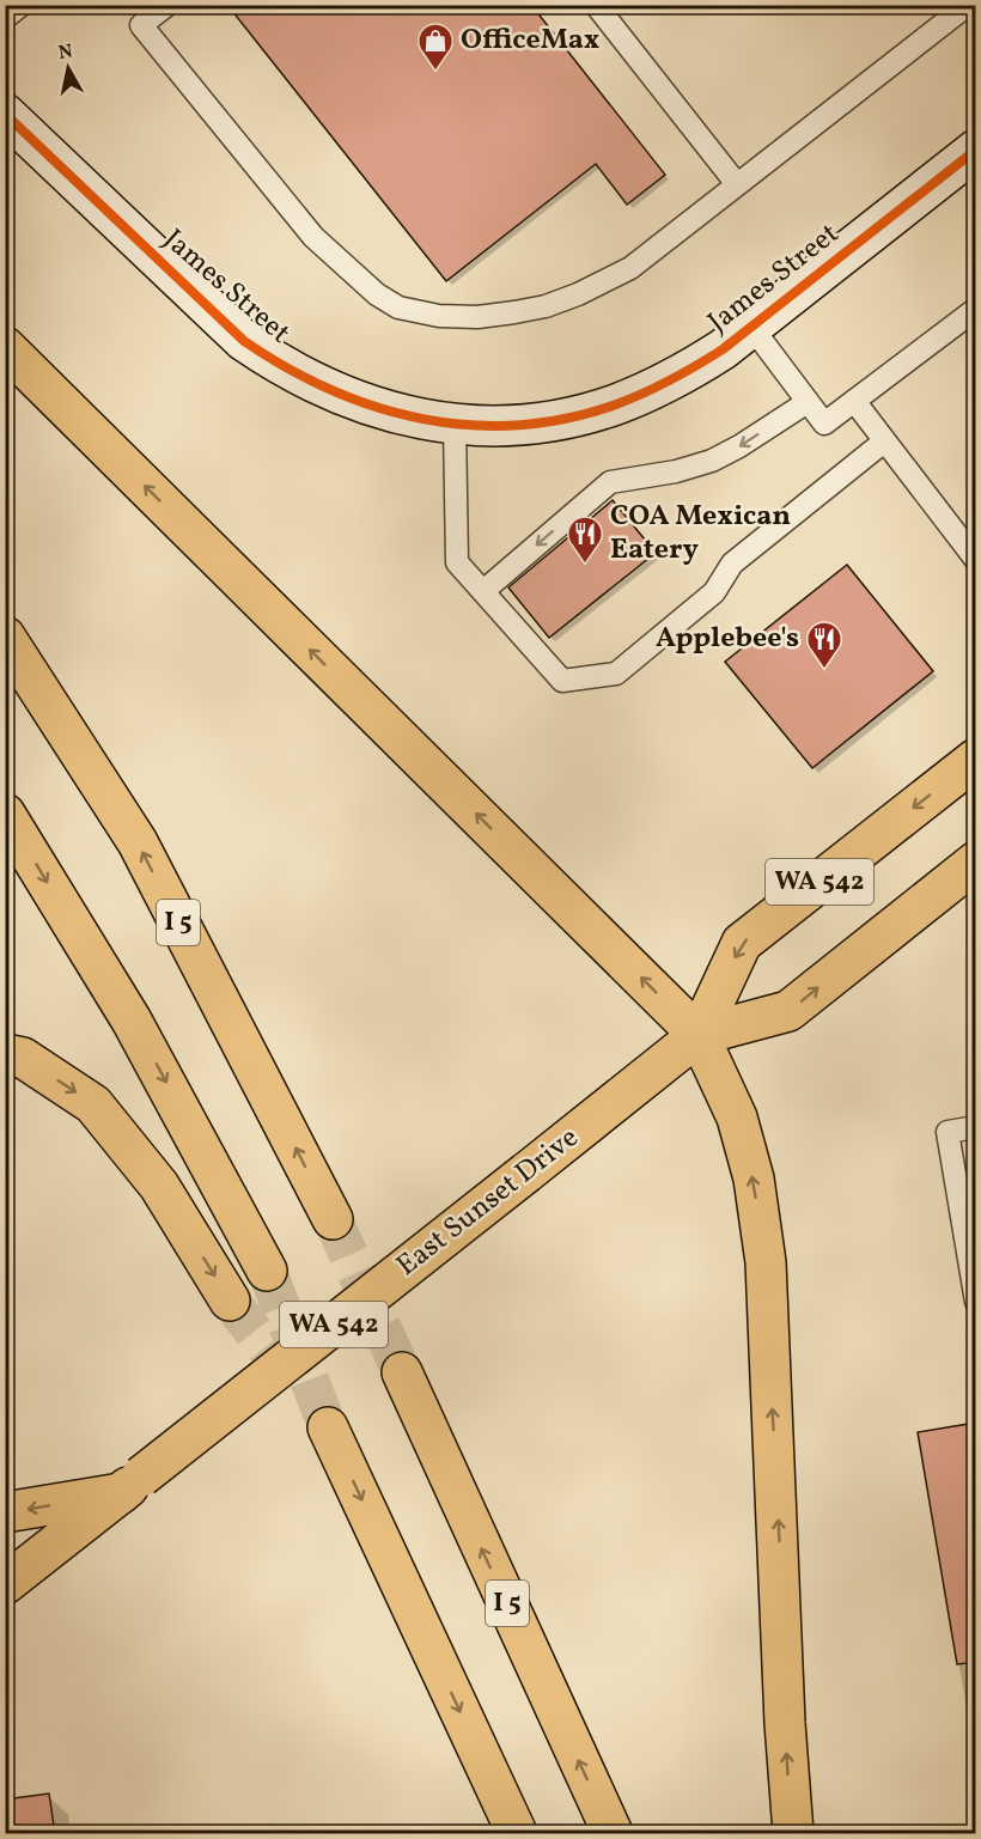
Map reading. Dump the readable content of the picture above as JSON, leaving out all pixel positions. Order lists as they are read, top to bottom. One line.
{"streets":{"main road":["WA 542","I 5","East Sunset Drive"],"street":["James Street"]},"places":{"shop":["OfficeMax"],"restaurant":["COA Mexican Eatery","Applebee's"]},"north":"top"}
